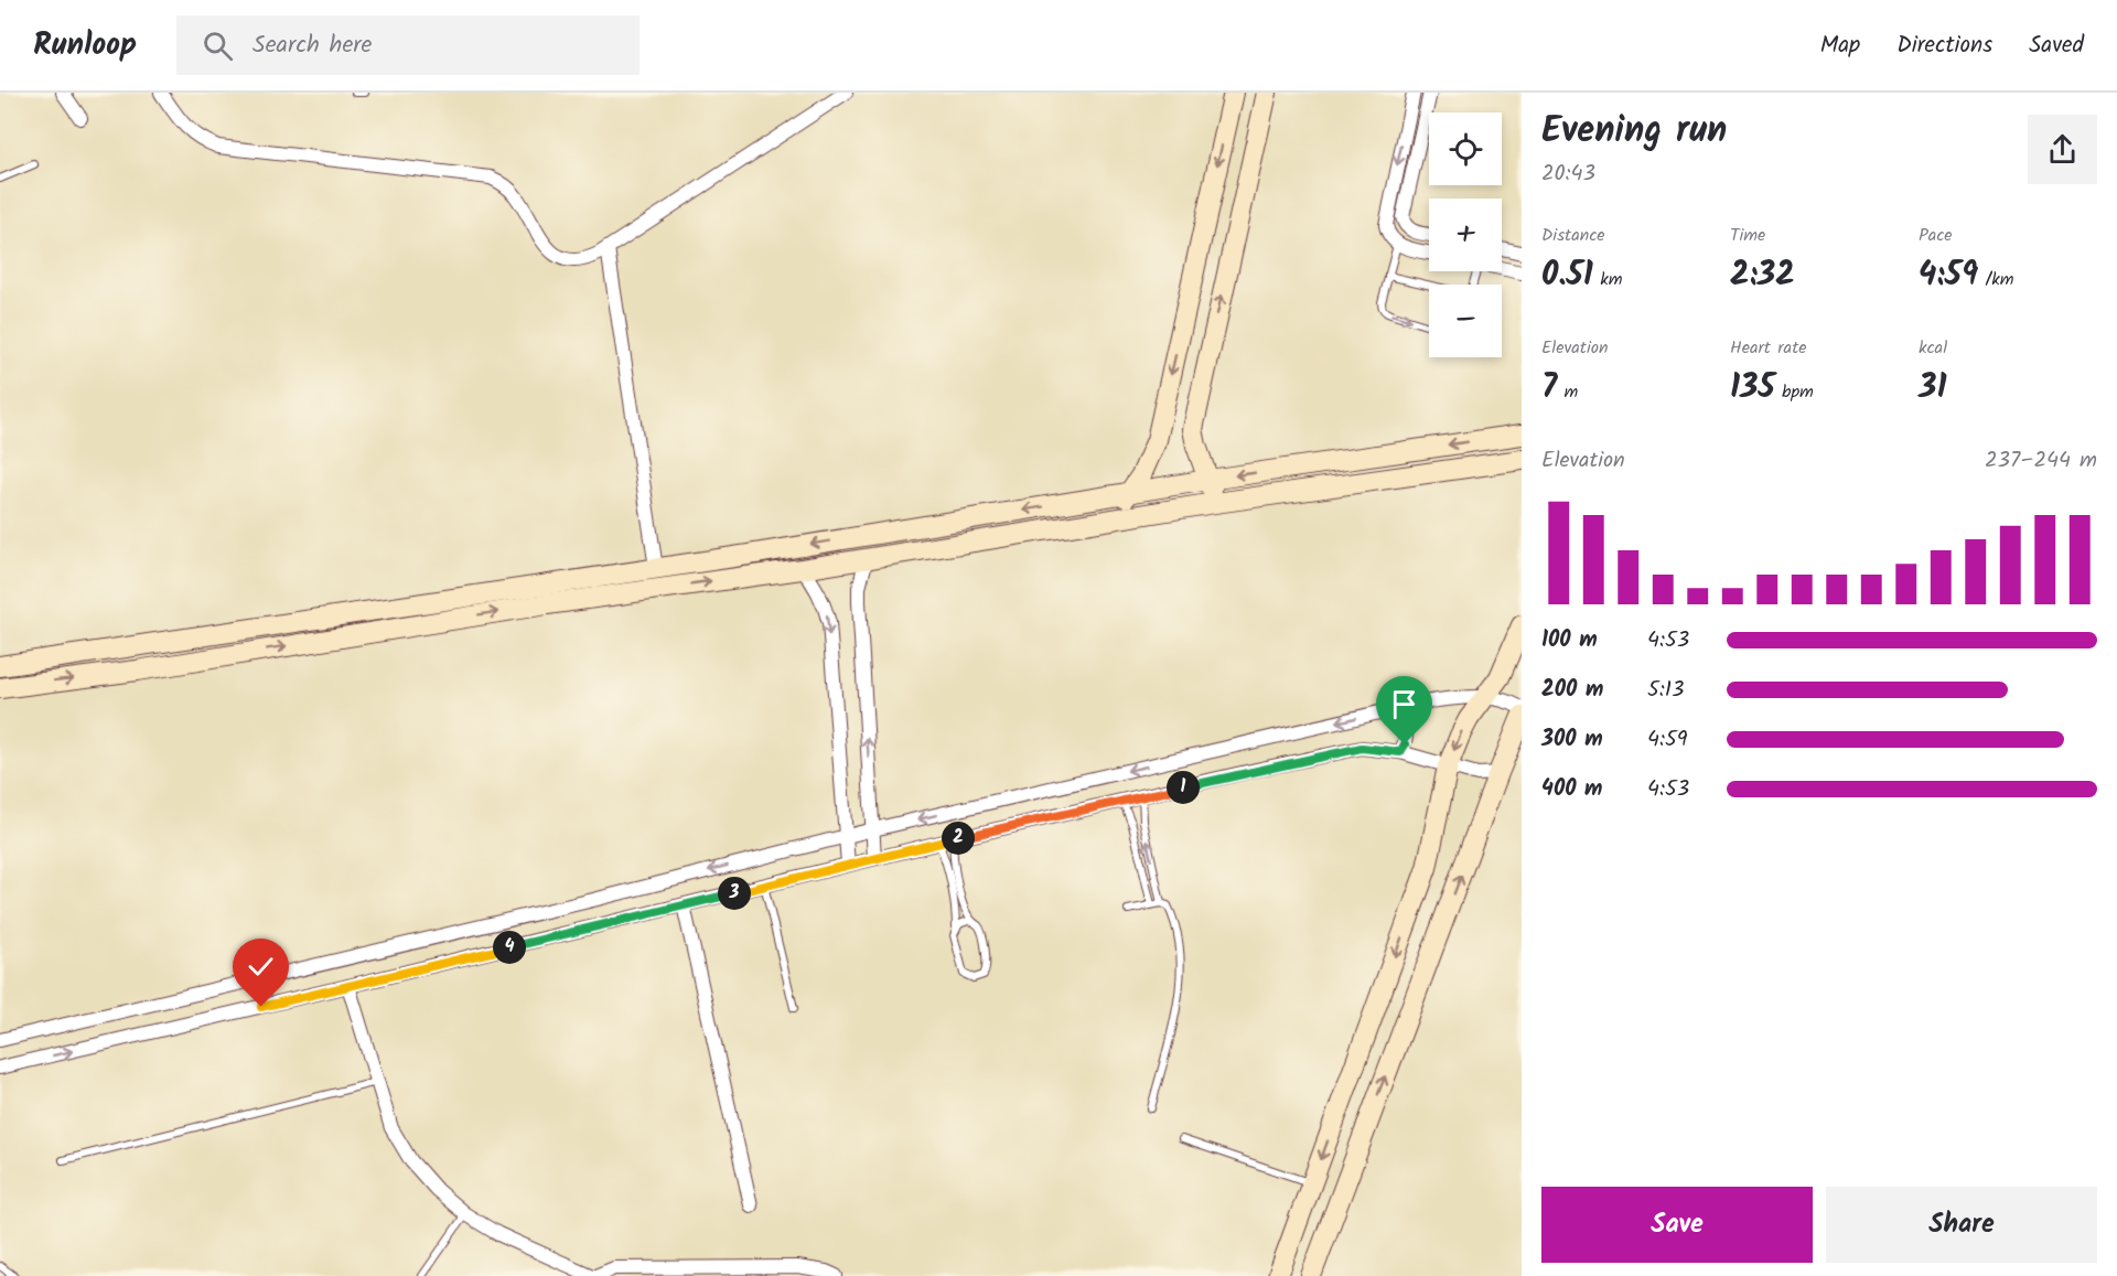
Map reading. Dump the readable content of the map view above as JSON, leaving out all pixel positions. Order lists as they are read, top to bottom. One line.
{"page":{"header":"Runloop","search":"Search here","nav":["Map","Directions","Saved"],"heading":["Evening run","20:43"],"map_buttons":["+","−"],"stats":[["Distance","0.51 km"],["Time","2:32"],["Pace","4:59 /km"],["Elevation","7 m"],["Heart rate","135 bpm"],["kcal","31"]],"chart":["Elevation","237–244 m"],"list":[{"name":"100 m","note":"4:53"},{"name":"200 m","note":"5:13"},{"name":"300 m","note":"4:59"},{"name":"400 m","note":"4:53"}],"pins":["1","2","3","4"],"buttons":["Save","Share"]}}
